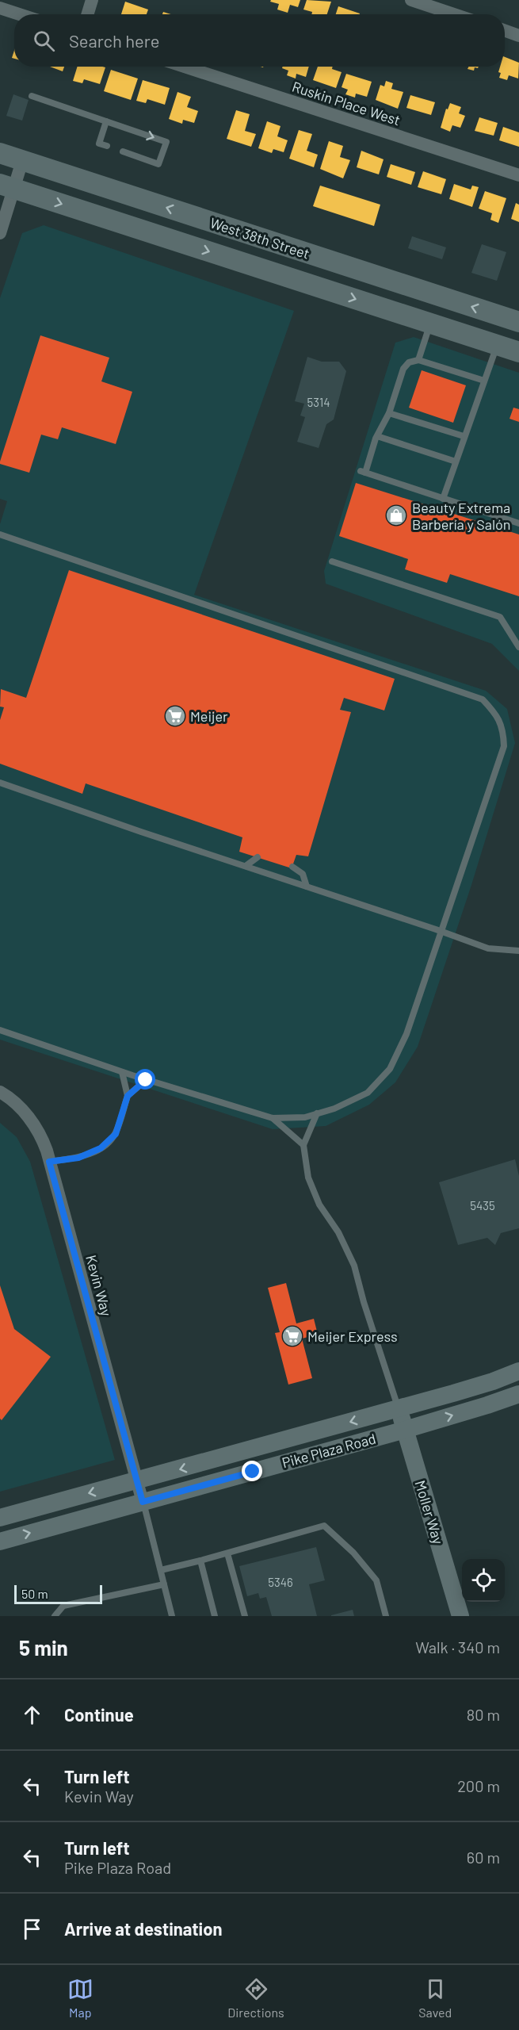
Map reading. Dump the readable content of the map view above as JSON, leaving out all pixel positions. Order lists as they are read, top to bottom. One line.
{"streets":{"main road":["West 38th Street","Pike Plaza Road","Moller Way"],"street":["Ruskin Place West","Kevin Way"]},"crossings":[["Kevin Way","Pike Plaza Road"],["Pike Plaza Road","Moller Way"]],"places":{"shop":["Beauty Extrema Barbería y Salón"],"supermarket":["Meijer","Meijer Express"]},"house_numbers":["5314","5435","5346"],"scale_bar":"50 m","page":{"search":"Search here","scale":"50 m","heading":["5 min","Walk · 340 m"],"list":[["Continue","80 m"],["Turn left","Kevin Way","200 m"],["Turn left","Pike Plaza Road","60 m"],"Arrive at destination"],"nav":["Map","Directions","Saved"]}}
